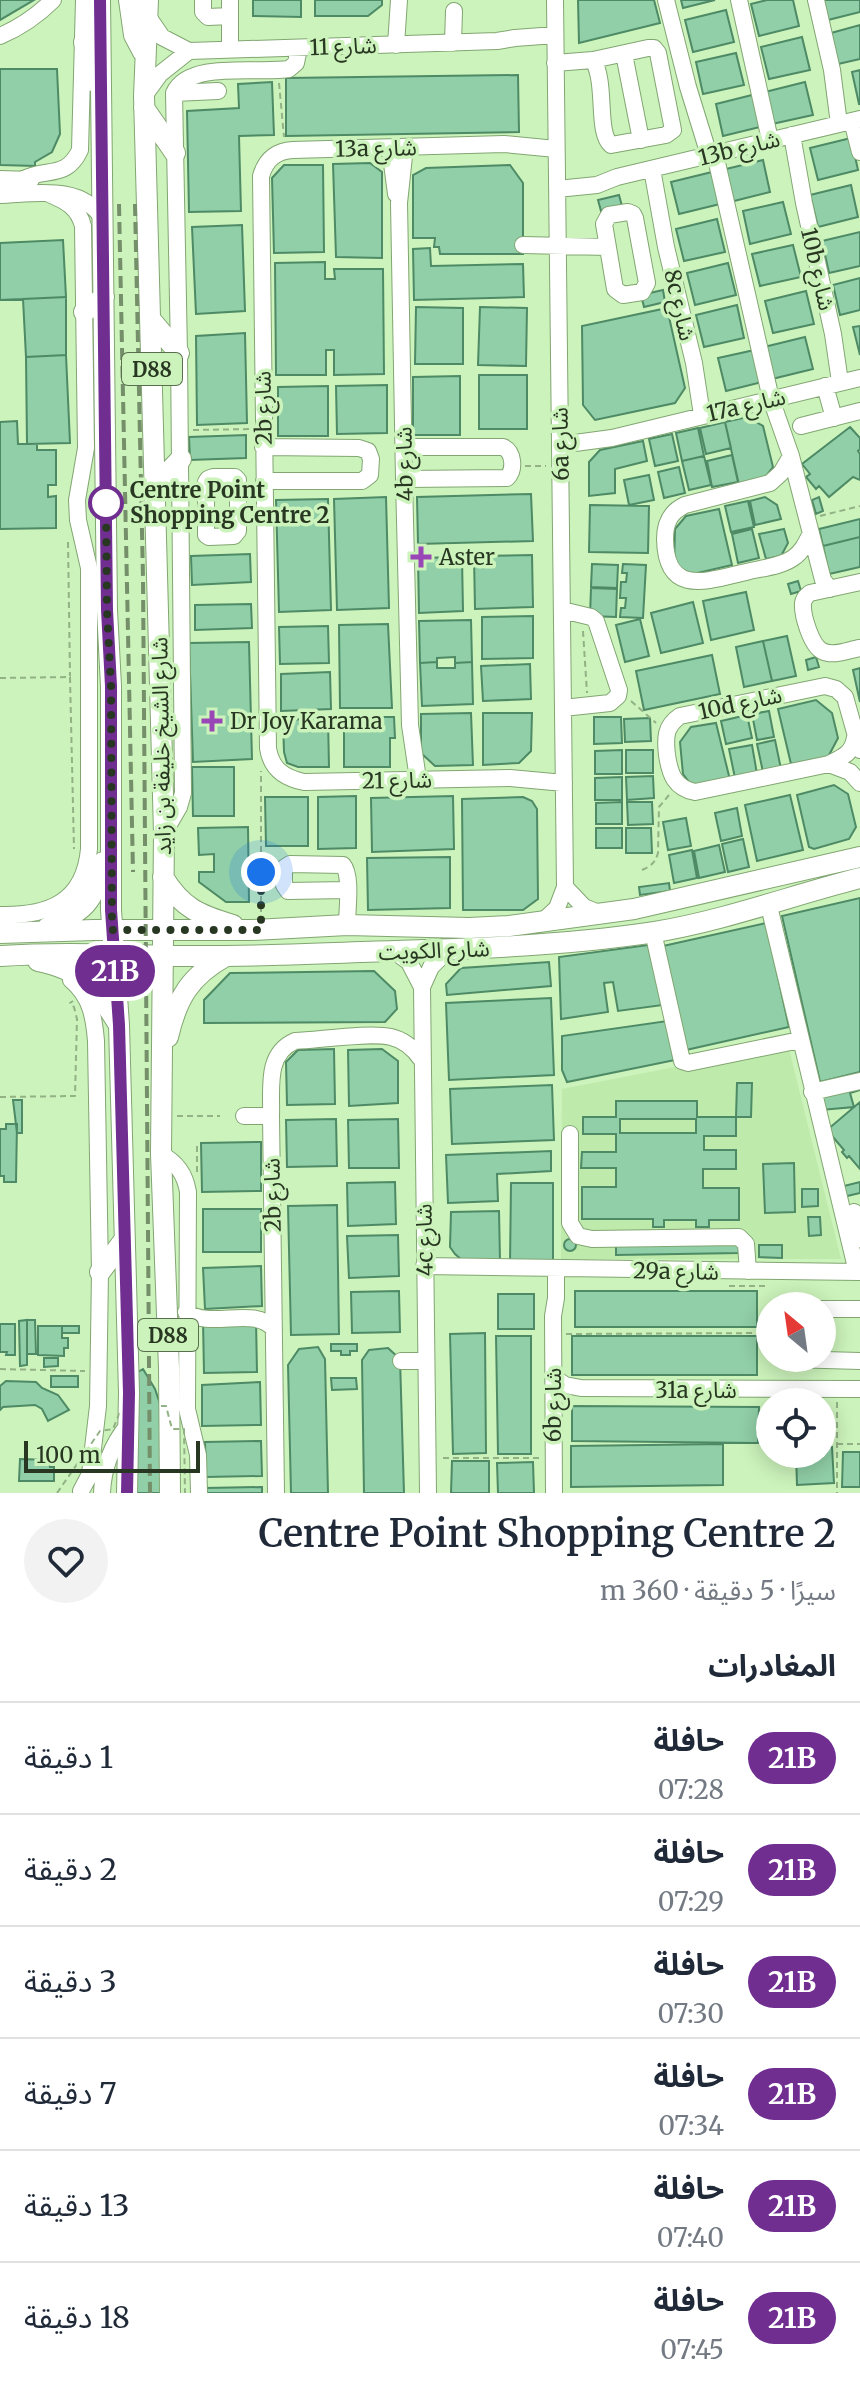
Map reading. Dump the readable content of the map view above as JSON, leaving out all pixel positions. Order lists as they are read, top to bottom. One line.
{"streets":{"main road":["D88","شارع الشيخ خليفة بن زايد","شارع الكويت"],"street":["شارع 11","13a شارع","13b شارع","10b شارع","8c شارع","17a شارع","2b شارع","6a شارع","4b شارع","10d شارع","شارع 21","4c شارع","29a شارع","31a شارع","6b شارع"]},"crossings":[["شارع 11","6a شارع"],["13a شارع","2b شارع"],["13a شارع","6a شارع"],["13a شارع","4b شارع"],["13b شارع","10b شارع"],["13b شارع","8c شارع"],["13b شارع","6a شارع"],["10b شارع","17a شارع"],["8c شارع","17a شارع"],["D88","شارع الكويت"],["17a شارع","6a شارع"],["2b شارع","شارع 21"],["2b شارع","4c شارع"],["6a شارع","شارع 21"],["4b شارع","شارع 21"],["شارع الشيخ خليفة بن زايد","شارع الكويت"],["4c شارع","29a شارع"],["29a شارع","6b شارع"],["31a شارع","6b شارع"]],"places":{"other":["Centre Point Shopping Centre 2"],"health":["Aster","Dr Joy Karama"]},"lines":["bus line 21B"],"scale_bar":"100 m","north":"top left","page":{"on_map":"21B","scale":"100 m","heading":[["Centre Point Shopping Centre 2","سيرًا · 5 دقيقة · 360 m"],"المغادرات"],"list":[{"mark":"21B","name":"حافلة","note":"07:28","value":"1 دقيقة"},{"mark":"21B","name":"حافلة","note":"07:29","value":"2 دقيقة"},{"mark":"21B","name":"حافلة","note":"07:30","value":"3 دقيقة"},{"mark":"21B","name":"حافلة","note":"07:34","value":"7 دقيقة"},{"mark":"21B","name":"حافلة","note":"07:40","value":"13 دقيقة"},{"mark":"21B","name":"حافلة","note":"07:45","value":"18 دقيقة"}]}}
